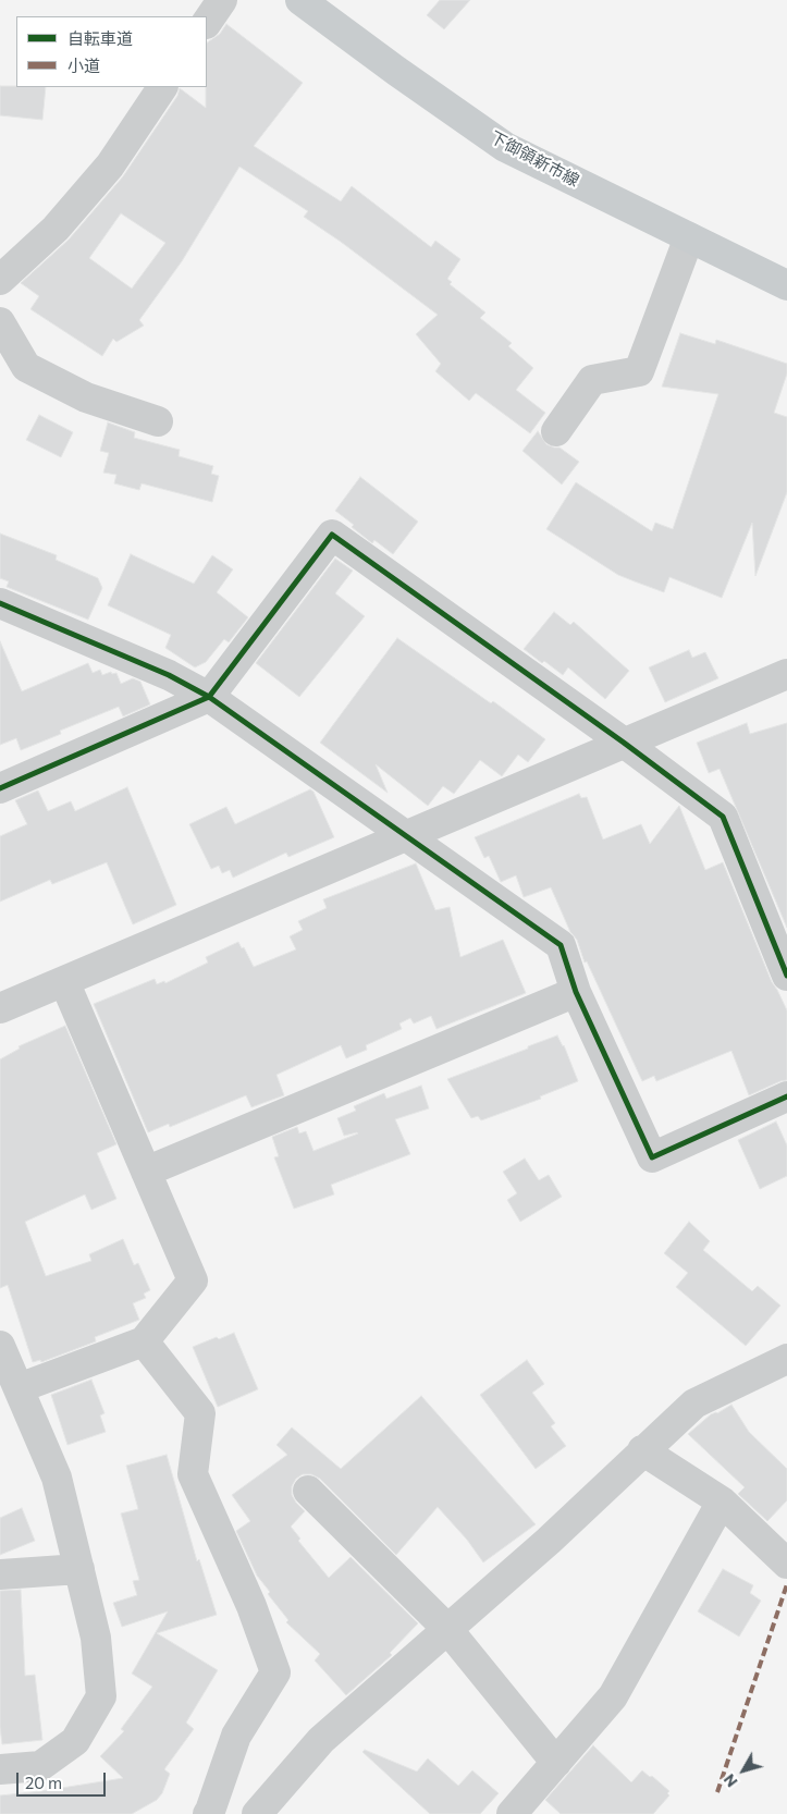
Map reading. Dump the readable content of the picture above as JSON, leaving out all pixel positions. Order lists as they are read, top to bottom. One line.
{"streets":{"main road":["下御領新市線"]},"legend":["自転車道","小道"],"scale_bar":"20 m","north":"bottom left"}
